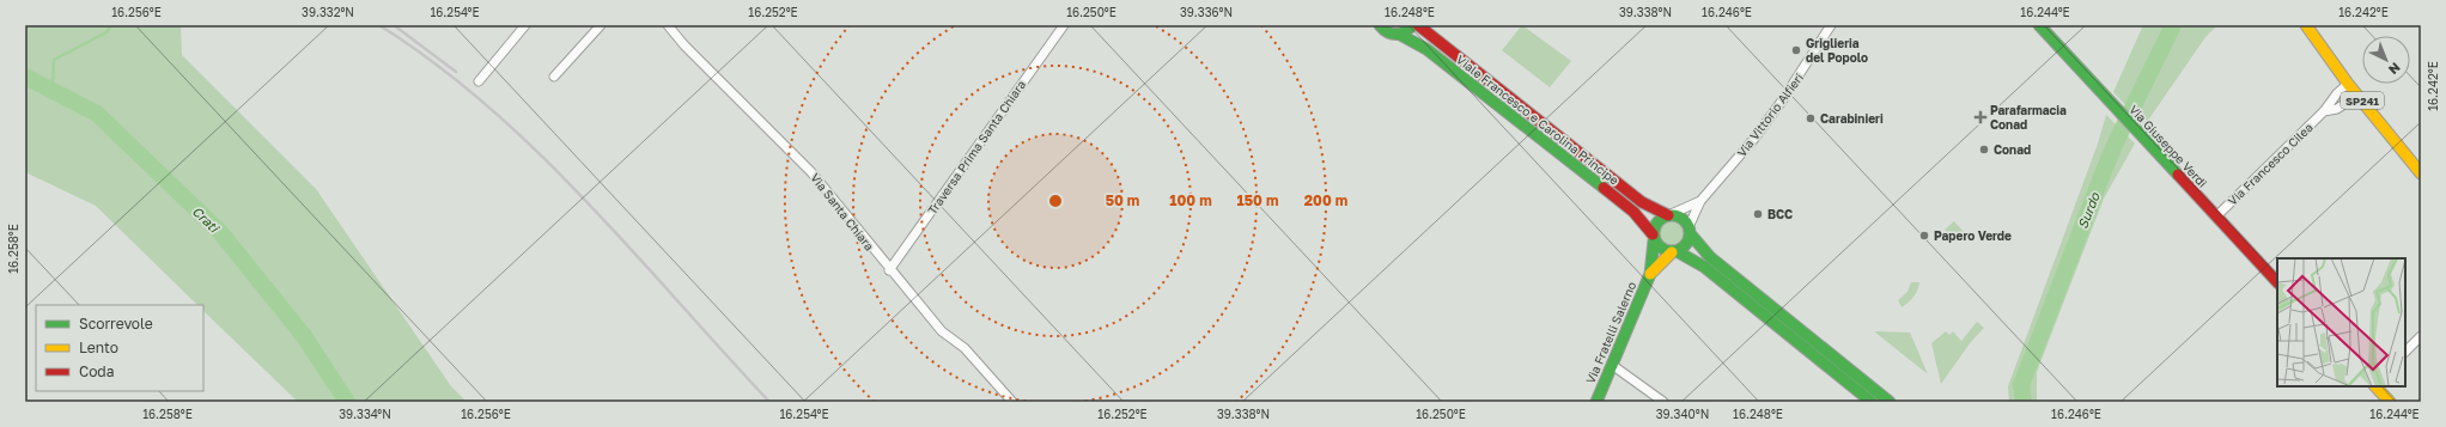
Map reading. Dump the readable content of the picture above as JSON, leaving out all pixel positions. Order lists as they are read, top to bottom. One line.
{"streets":{"street":["SP241","Via Vittorio Alfieri","Viale Francesco e Carolina Principe","Via Giuseppe Verdi","Traversa Prima Santa Chiara","Via Francesco Cilea","Via Santa Chiara","Via Fratelli Salerno"]},"crossings":[["SP241","Via Francesco Cilea"],["Via Vittorio Alfieri","Viale Francesco e Carolina Principe"],["Via Vittorio Alfieri","Via Fratelli Salerno"],["Viale Francesco e Carolina Principe","Via Fratelli Salerno"],["Via Giuseppe Verdi","Via Francesco Cilea"],["Traversa Prima Santa Chiara","Via Santa Chiara"]],"water":["Surdo","Crati"],"places":{"other":["Griglieria del Popolo","Carabinieri","Conad","BCC","Papero Verde"],"health":["Parafarmacia Conad"]},"legend":["Scorrevole","Lento","Coda"],"north":"bottom right","coordinates":["16.256°E","39.332°N","16.254°E","16.252°E","16.250°E","39.336°N","16.248°E","39.338°N","16.246°E","16.244°E","16.242°E","16.258°E","39.334°N","39.340°N"],"rings":["50 m","100 m","150 m","200 m"]}
